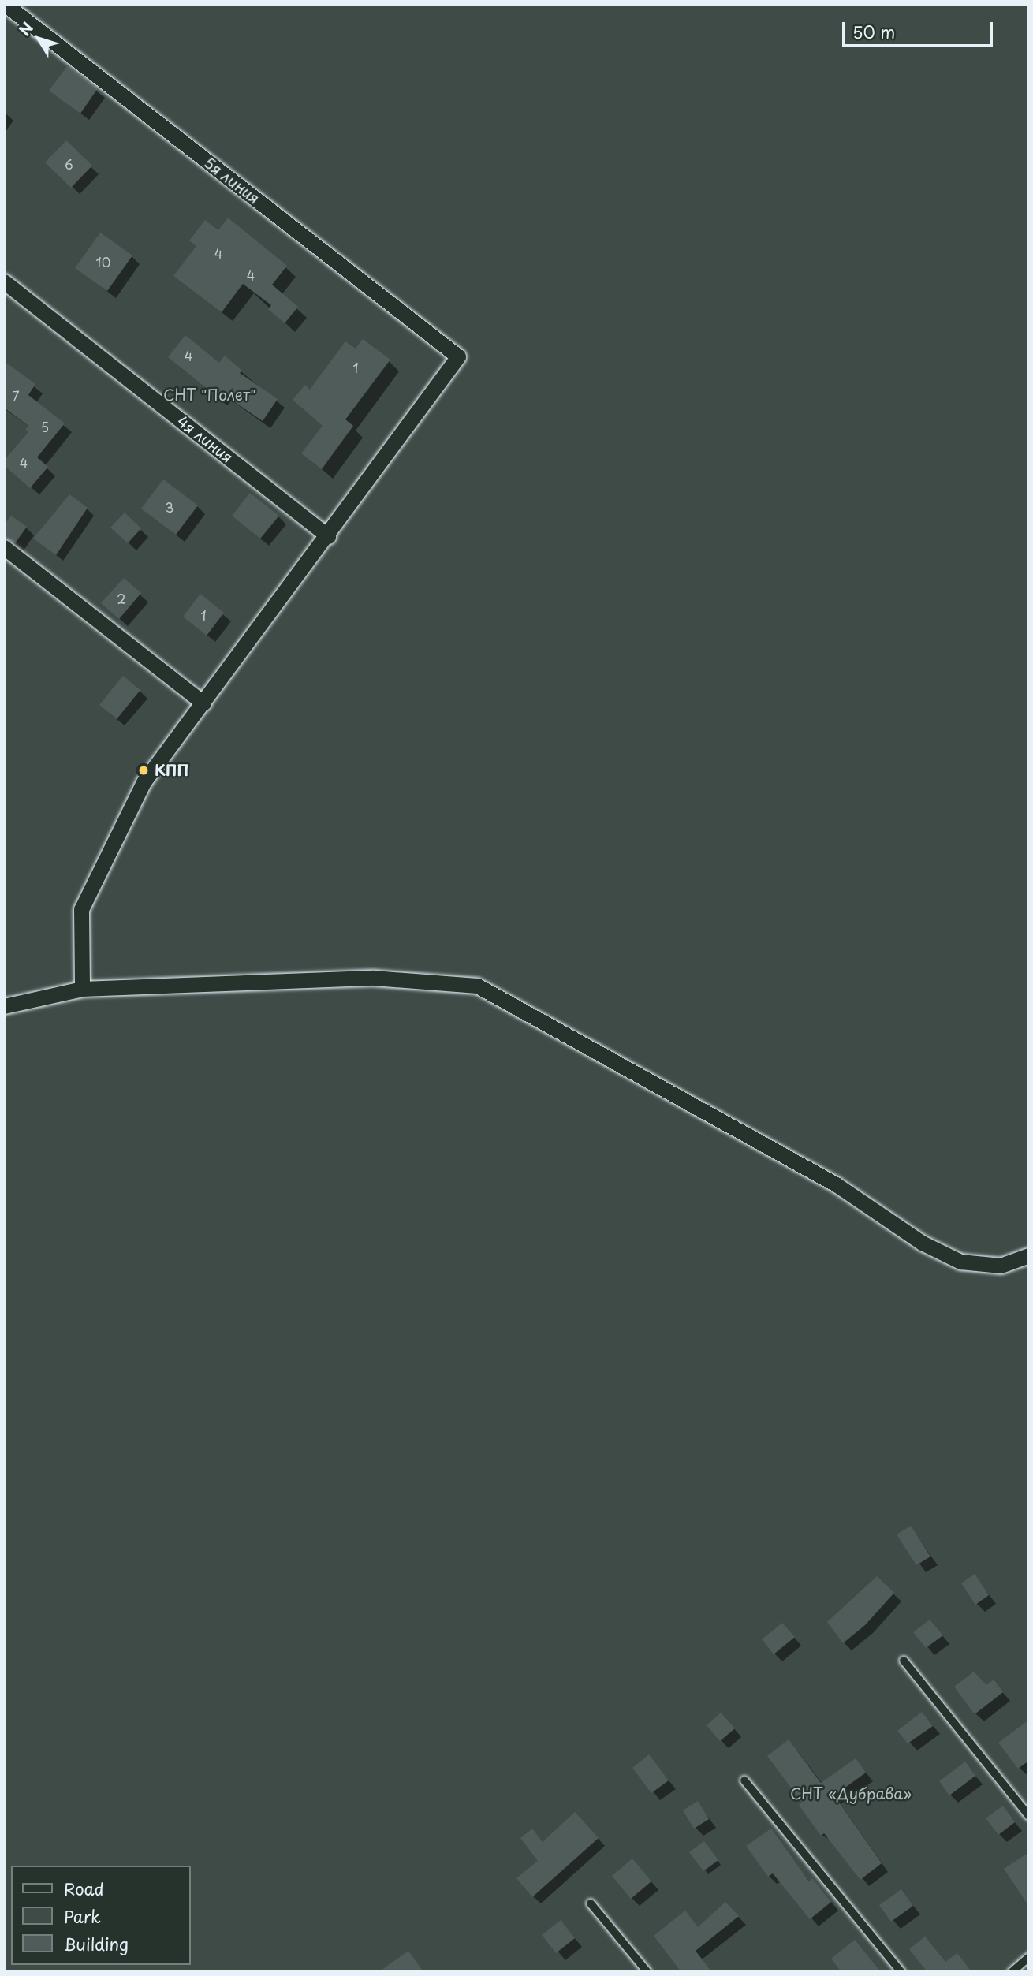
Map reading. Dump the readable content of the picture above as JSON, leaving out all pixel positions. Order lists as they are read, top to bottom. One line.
{"streets":{"street":["5я линия","4я линия"]},"crossings":[["5я линия","4я линия"]],"parks":["СНТ \"Полет\"","СНТ «Дубрава»"],"places":["КПП"],"house_numbers":["6","4","10","4","4","1","7","5","4","3","2","1"],"legend":["Road","Park","Building"],"scale_bar":"50 m","north":"top left"}
